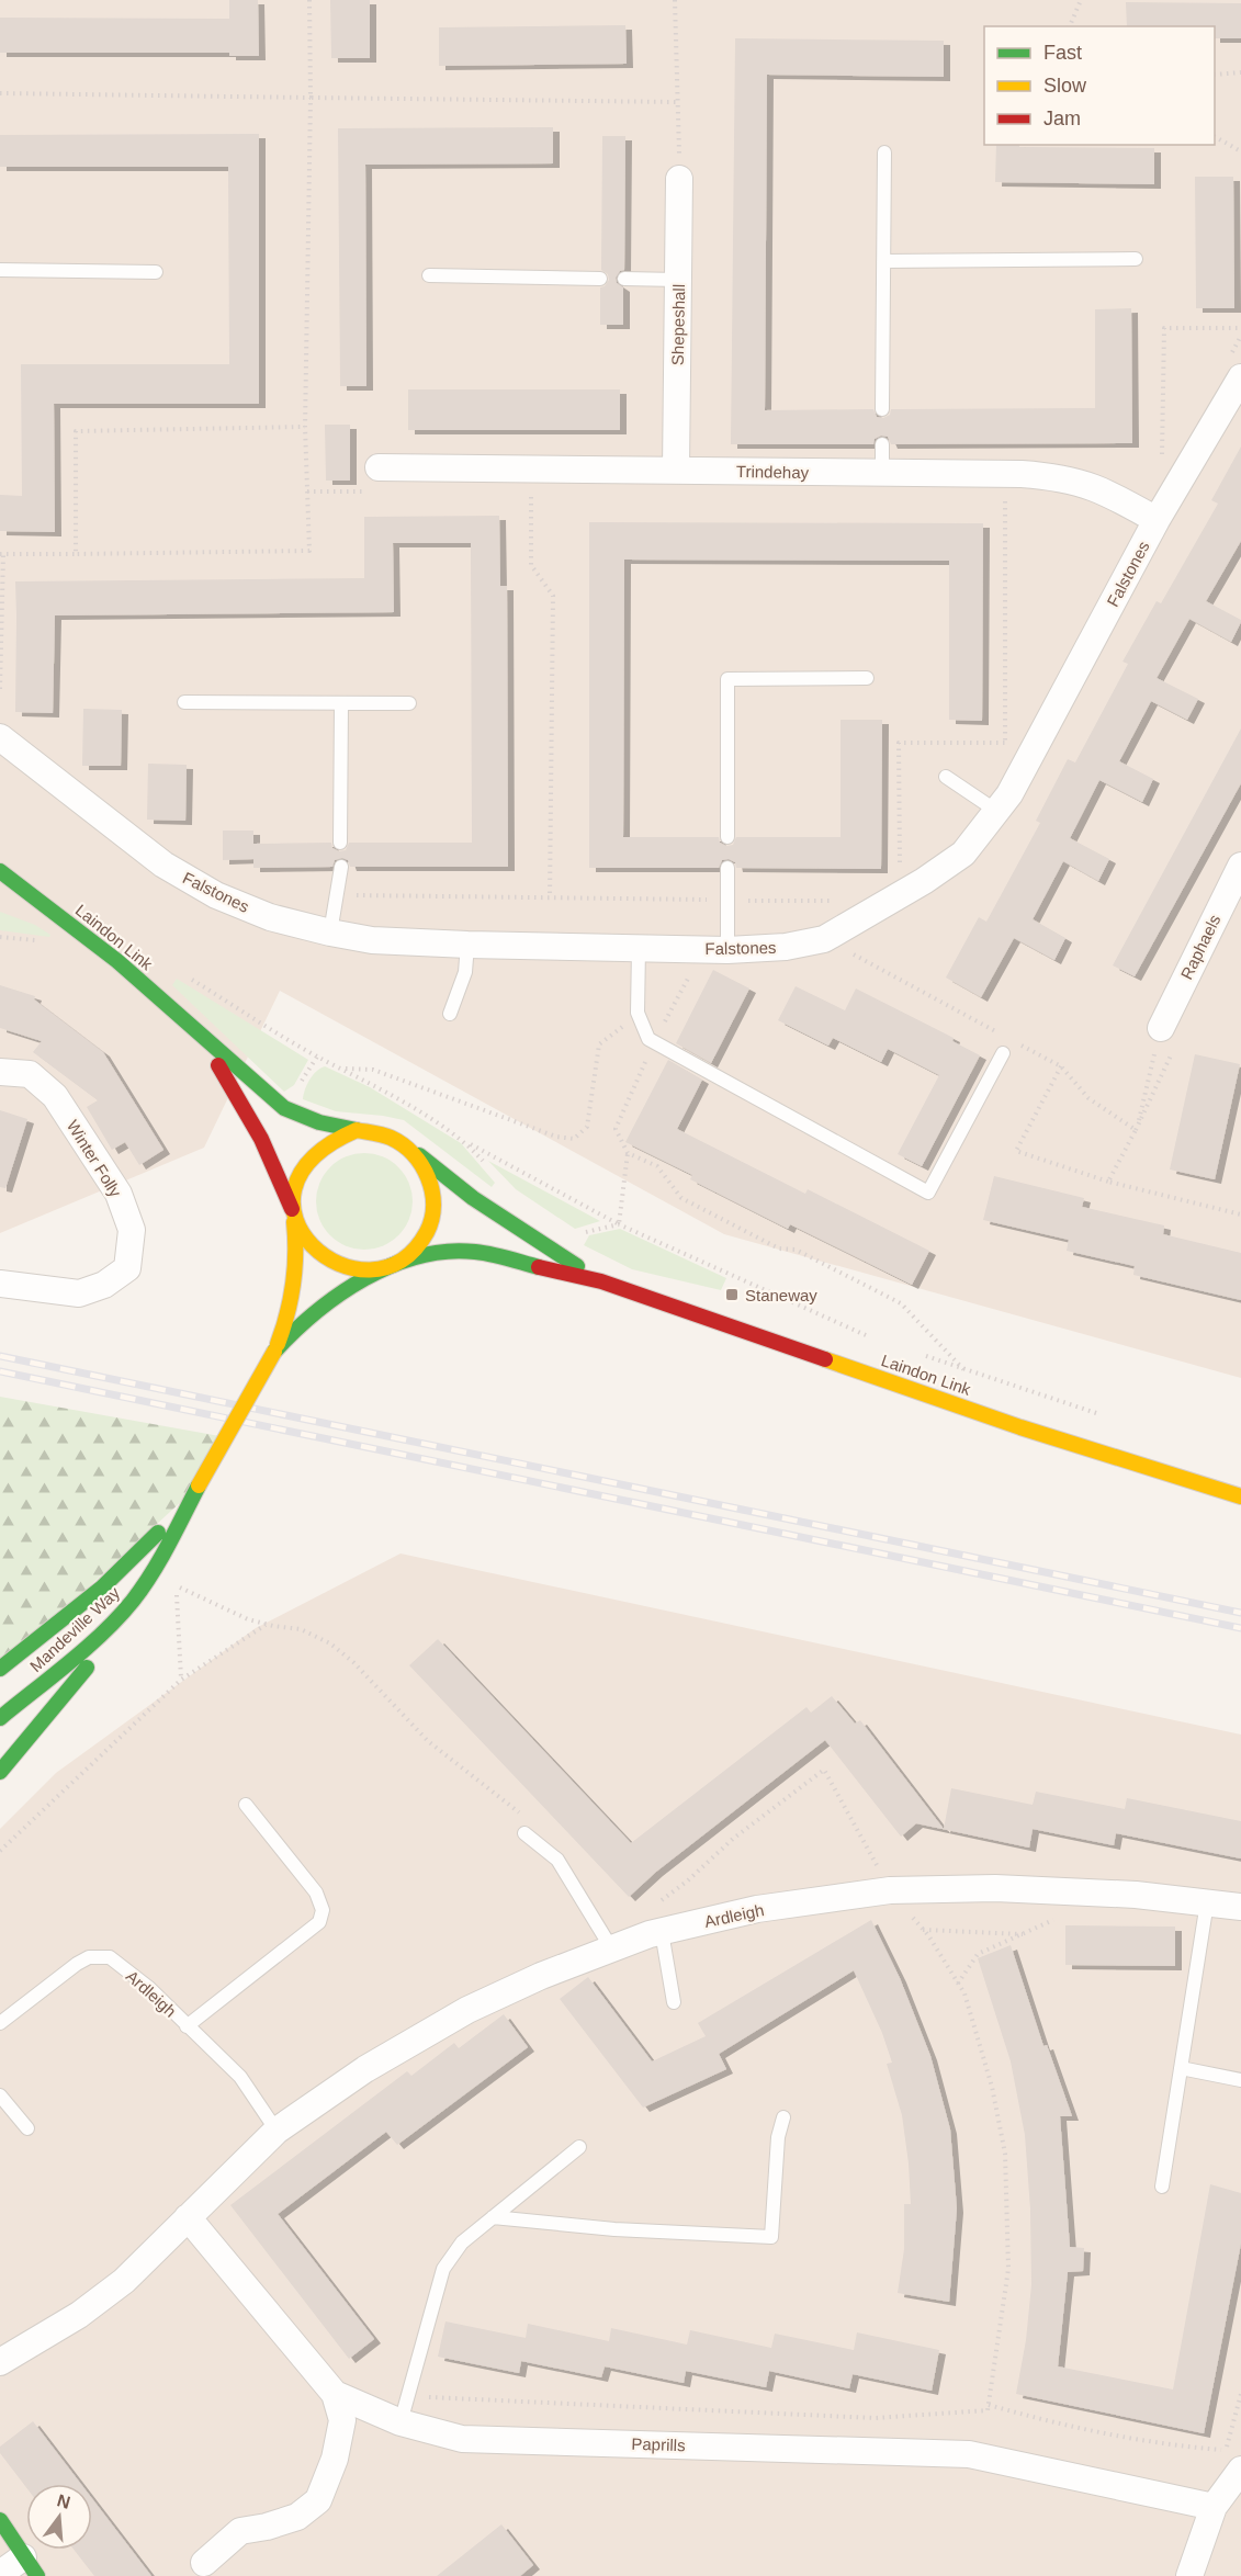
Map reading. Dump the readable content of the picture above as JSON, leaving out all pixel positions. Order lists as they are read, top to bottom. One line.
{"streets":{"main road":["Laindon Link","Mandeville Way"],"street":["Shepeshall","Trindehay","Falstones","Raphaels","Winter Folly","Ardleigh","Paprills"]},"crossings":[["Shepeshall","Trindehay"],["Trindehay","Falstones"],["Laindon Link","Mandeville Way"],["Ardleigh","Paprills"]],"places":{"transit":["Staneway"]},"legend":["Fast","Slow","Jam"],"north":"top"}
